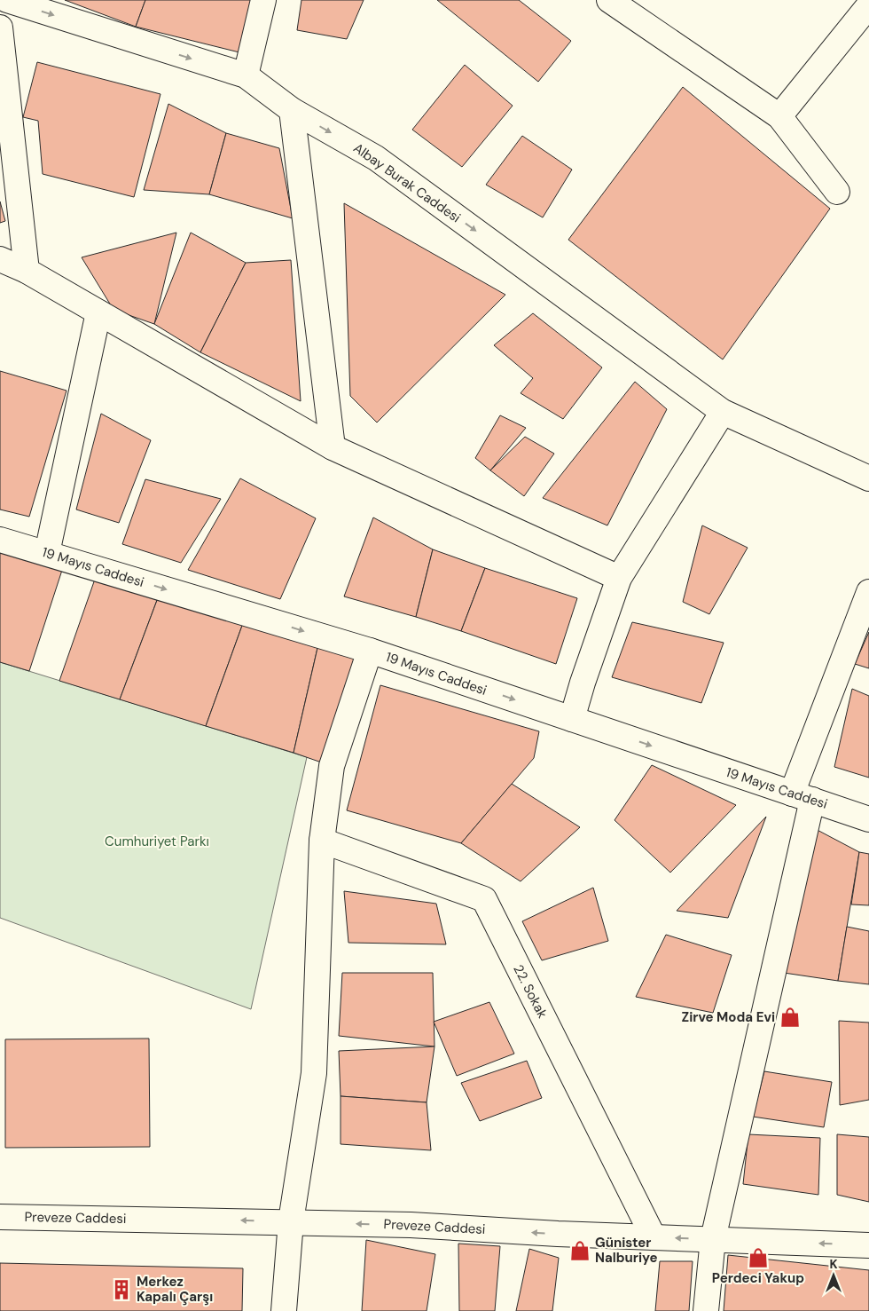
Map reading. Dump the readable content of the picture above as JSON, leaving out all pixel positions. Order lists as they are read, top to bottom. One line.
{"streets":{"street":["Albay Burak Caddesi","19 Mayıs Caddesi","22. Sokak","Preveze Caddesi"]},"crossings":[["22. Sokak","Preveze Caddesi"]],"one_way":["Albay Burak Caddesi","Preveze Caddesi"],"parks":["Cumhuriyet Parkı"],"places":{"shop":["Zirve Moda Evi","Günister Nalburiye","Perdeci Yakup"],"building":["Merkez Kapalı Çarşı"]},"north":"top"}
